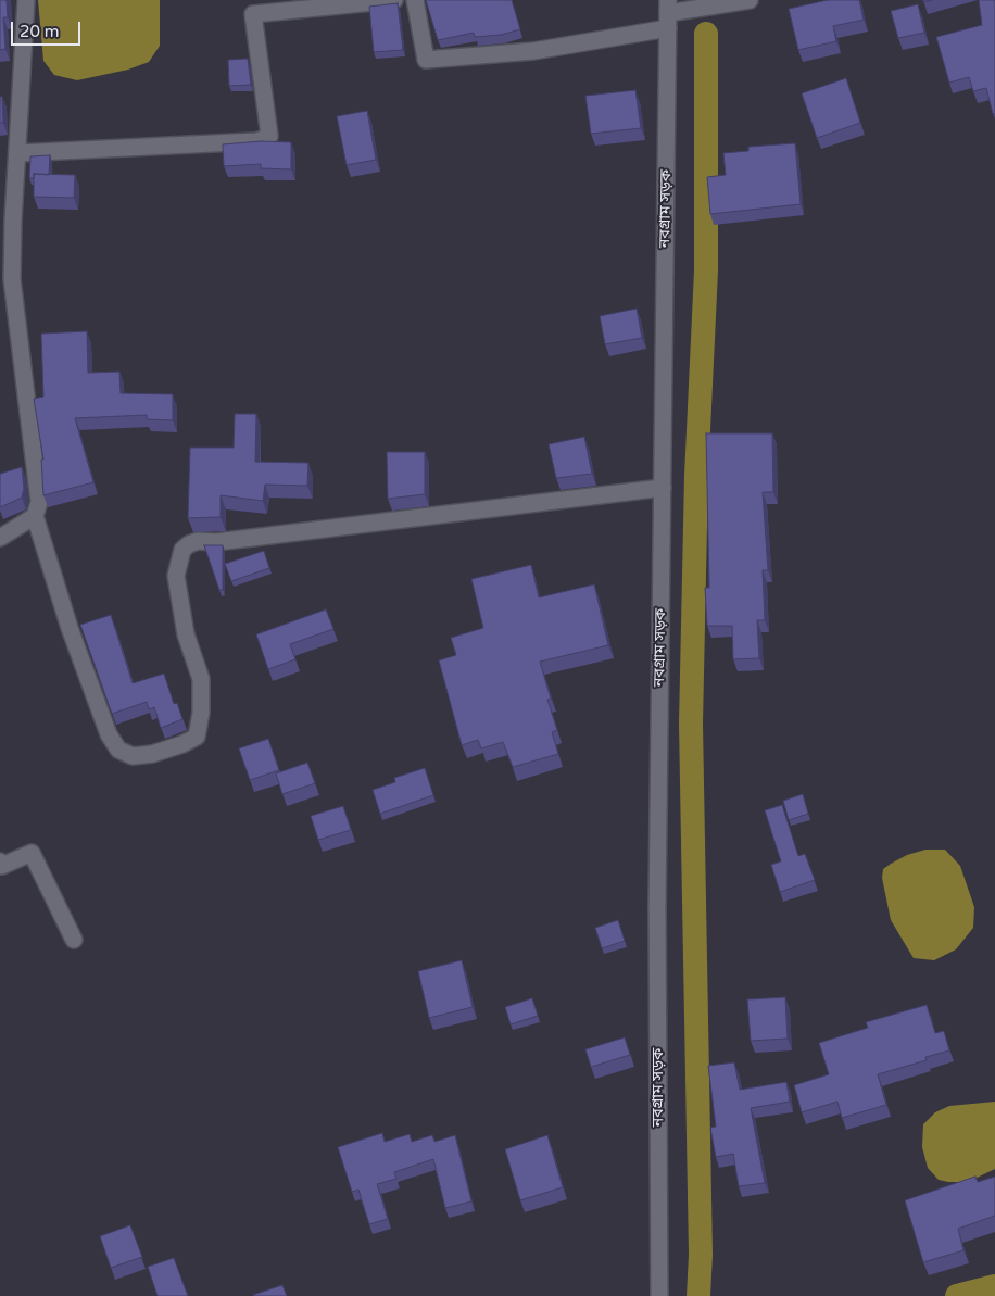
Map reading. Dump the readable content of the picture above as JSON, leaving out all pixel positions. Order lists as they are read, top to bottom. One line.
{"streets":{"street":["নবগ্রাম সড়ক"]},"scale_bar":"20 m"}
